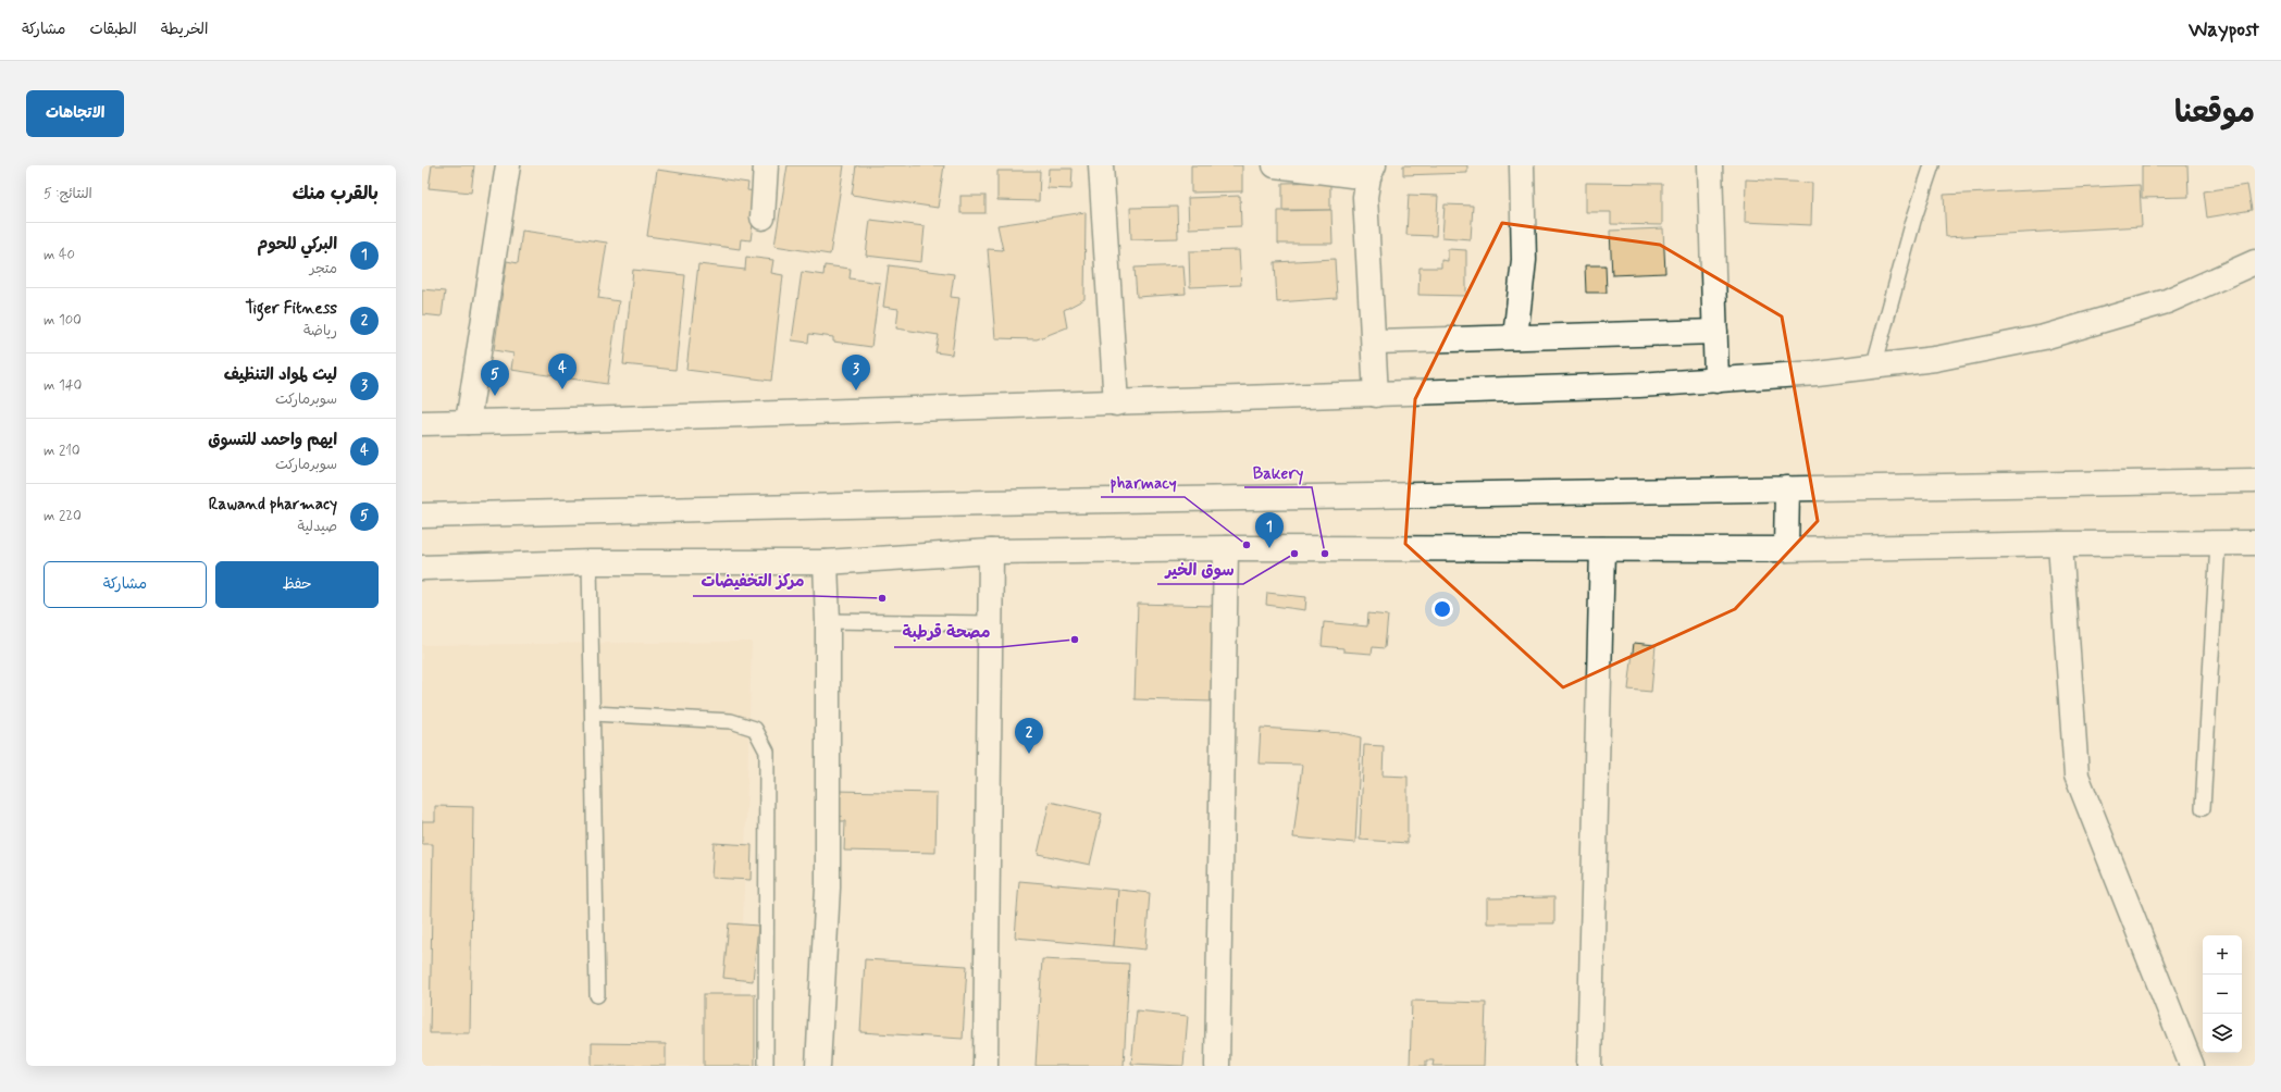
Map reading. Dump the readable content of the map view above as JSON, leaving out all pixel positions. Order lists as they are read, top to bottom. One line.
{"places":["pharmacy","سوق الخير","Bakery","مركز التخفيضات","مصحة قرطبة"],"page":{"header":"Waypost","nav":["الخريطة","الطبقات","مشاركة"],"title":"موقعنا","buttons":["الاتجاهات",["حفظ","مشاركة"]],"heading":["بالقرب منك","النتائج: 5"],"list":[{"mark":"1","name":"البركي للحوم","note":"متجر","value":"40 m"},{"mark":"2","name":"Tiger Fitness","note":"رياضة","value":"100 m"},{"mark":"3","name":"ليث لمواد التنظيف","note":"سوبرماركت","value":"140 m"},{"mark":"4","name":"ايهم واحمد للتسوق","note":"سوبرماركت","value":"210 m"},{"mark":"5","name":"Rawand pharmacy","note":"صيدلية","value":"220 m"}],"pins":["4","3","5","1","2"],"map_buttons":["+","−"]}}
